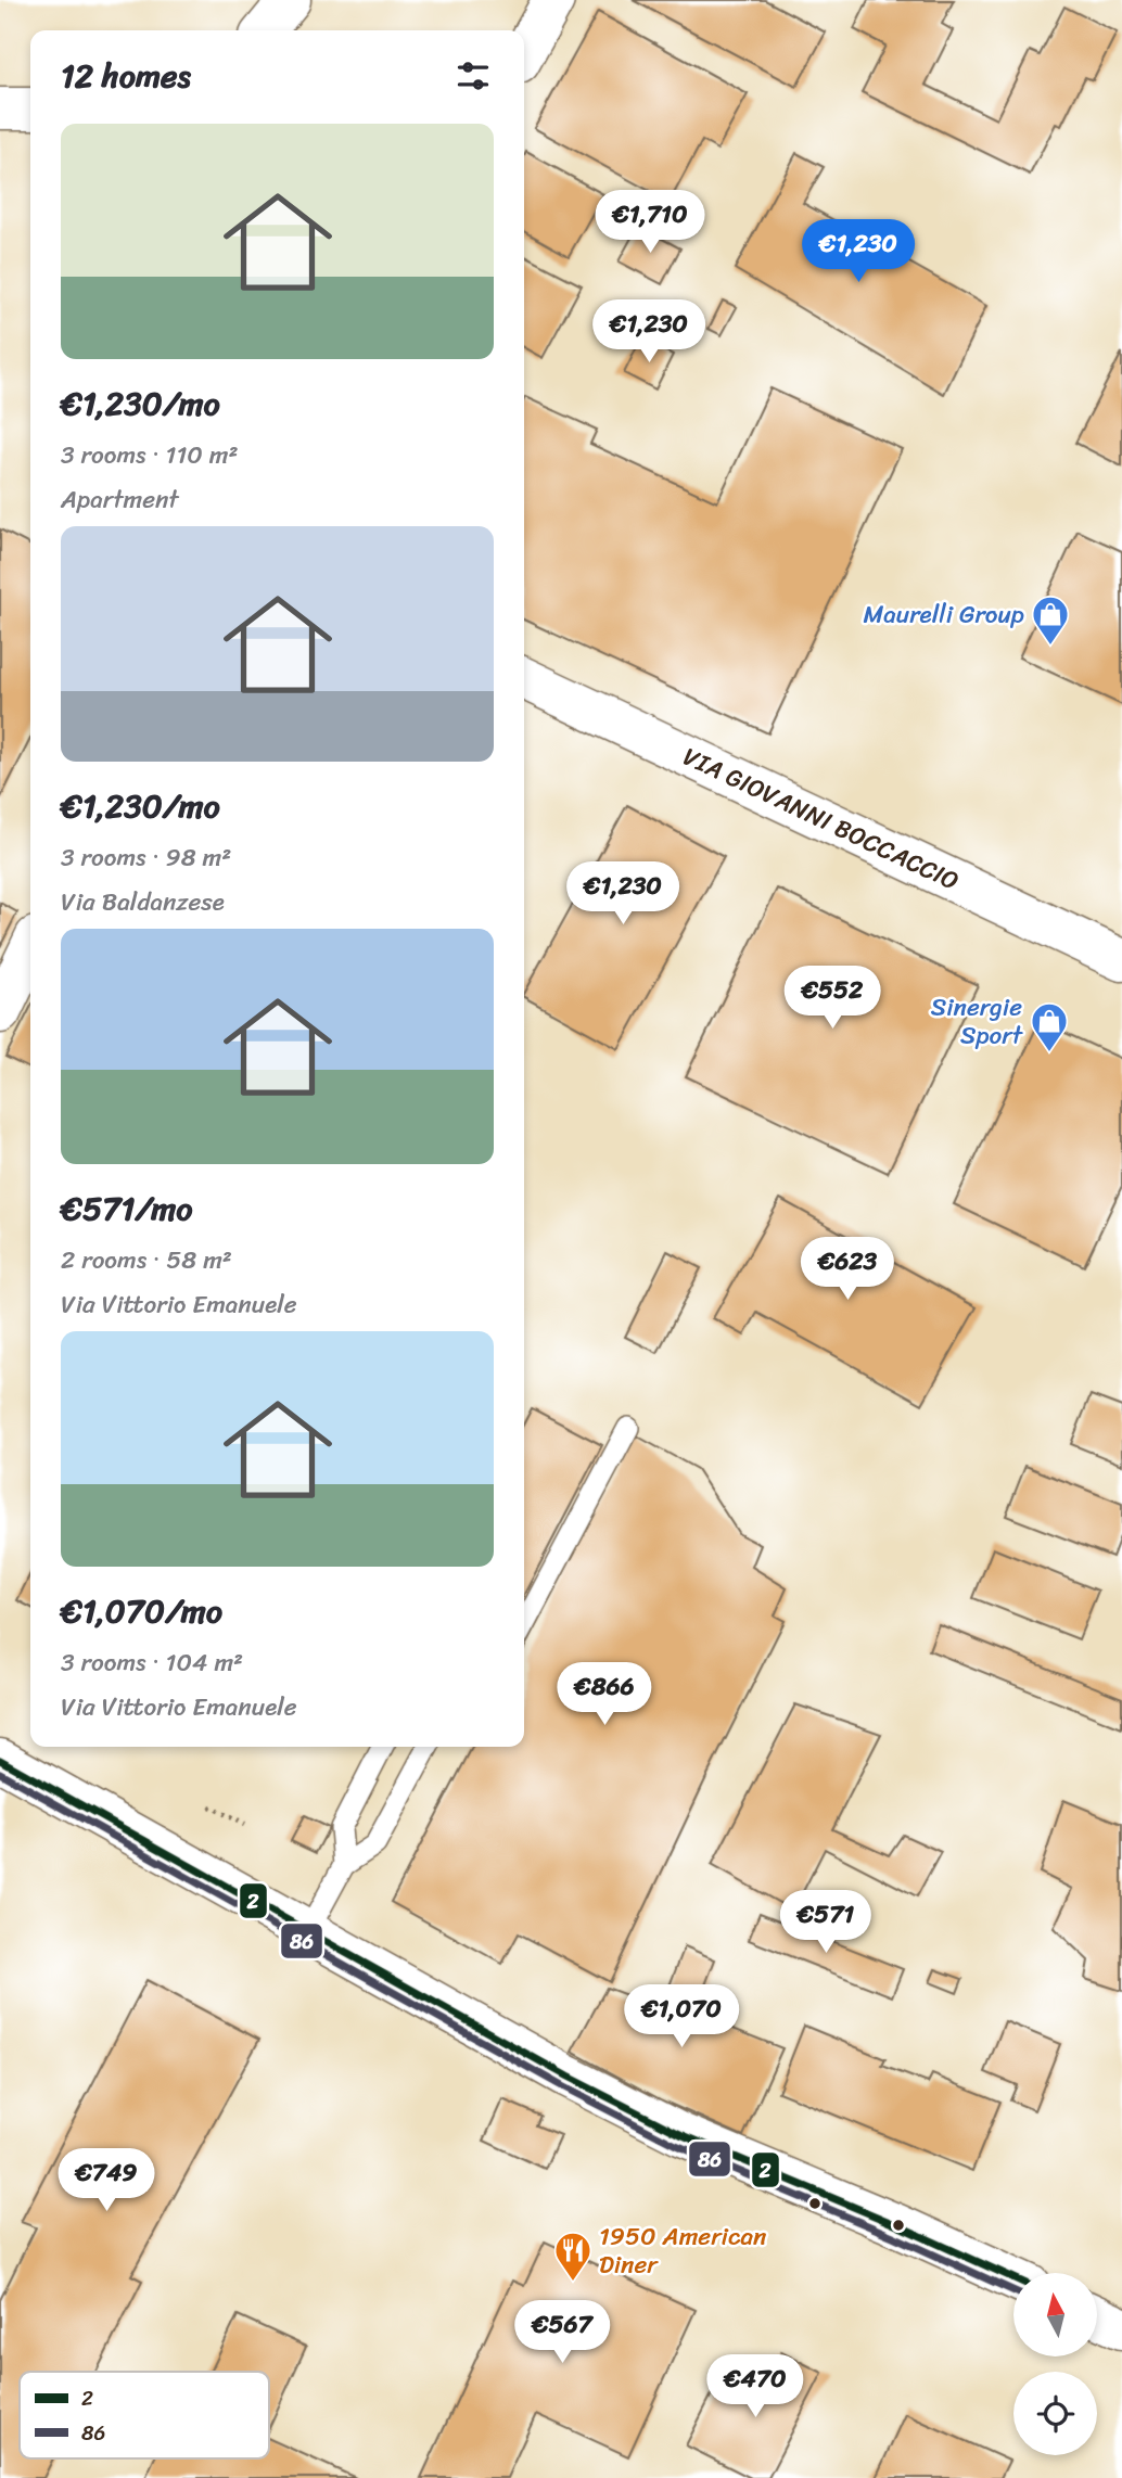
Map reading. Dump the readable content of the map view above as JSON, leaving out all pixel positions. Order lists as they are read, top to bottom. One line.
{"streets":{"main road":["VIA GIOVANNI BOCCACCIO"]},"places":{"shop":["Maurelli Group","Sinergie Sport"],"restaurant":["1950 American Diner"]},"lines":["transit line 2","transit line 86"],"legend":["2","86"],"north":"top","page":{"heading":"12 homes","list":[{"name":"€1,230/mo","note":"3 rooms · 110 m² · Apartment"},{"name":"€1,230/mo","note":"3 rooms · 98 m² · Via Baldanzese"},{"name":"€571/mo","note":"2 rooms · 58 m² · Via Vittorio Emanuele"},{"name":"€1,070/mo","note":"3 rooms · 104 m² · Via Vittorio Emanuele"}],"price":["€1,710","€1,230","€1,230","€1,230","€552","€623","€866","€571","€1,070","€749","€567","€470"]}}
